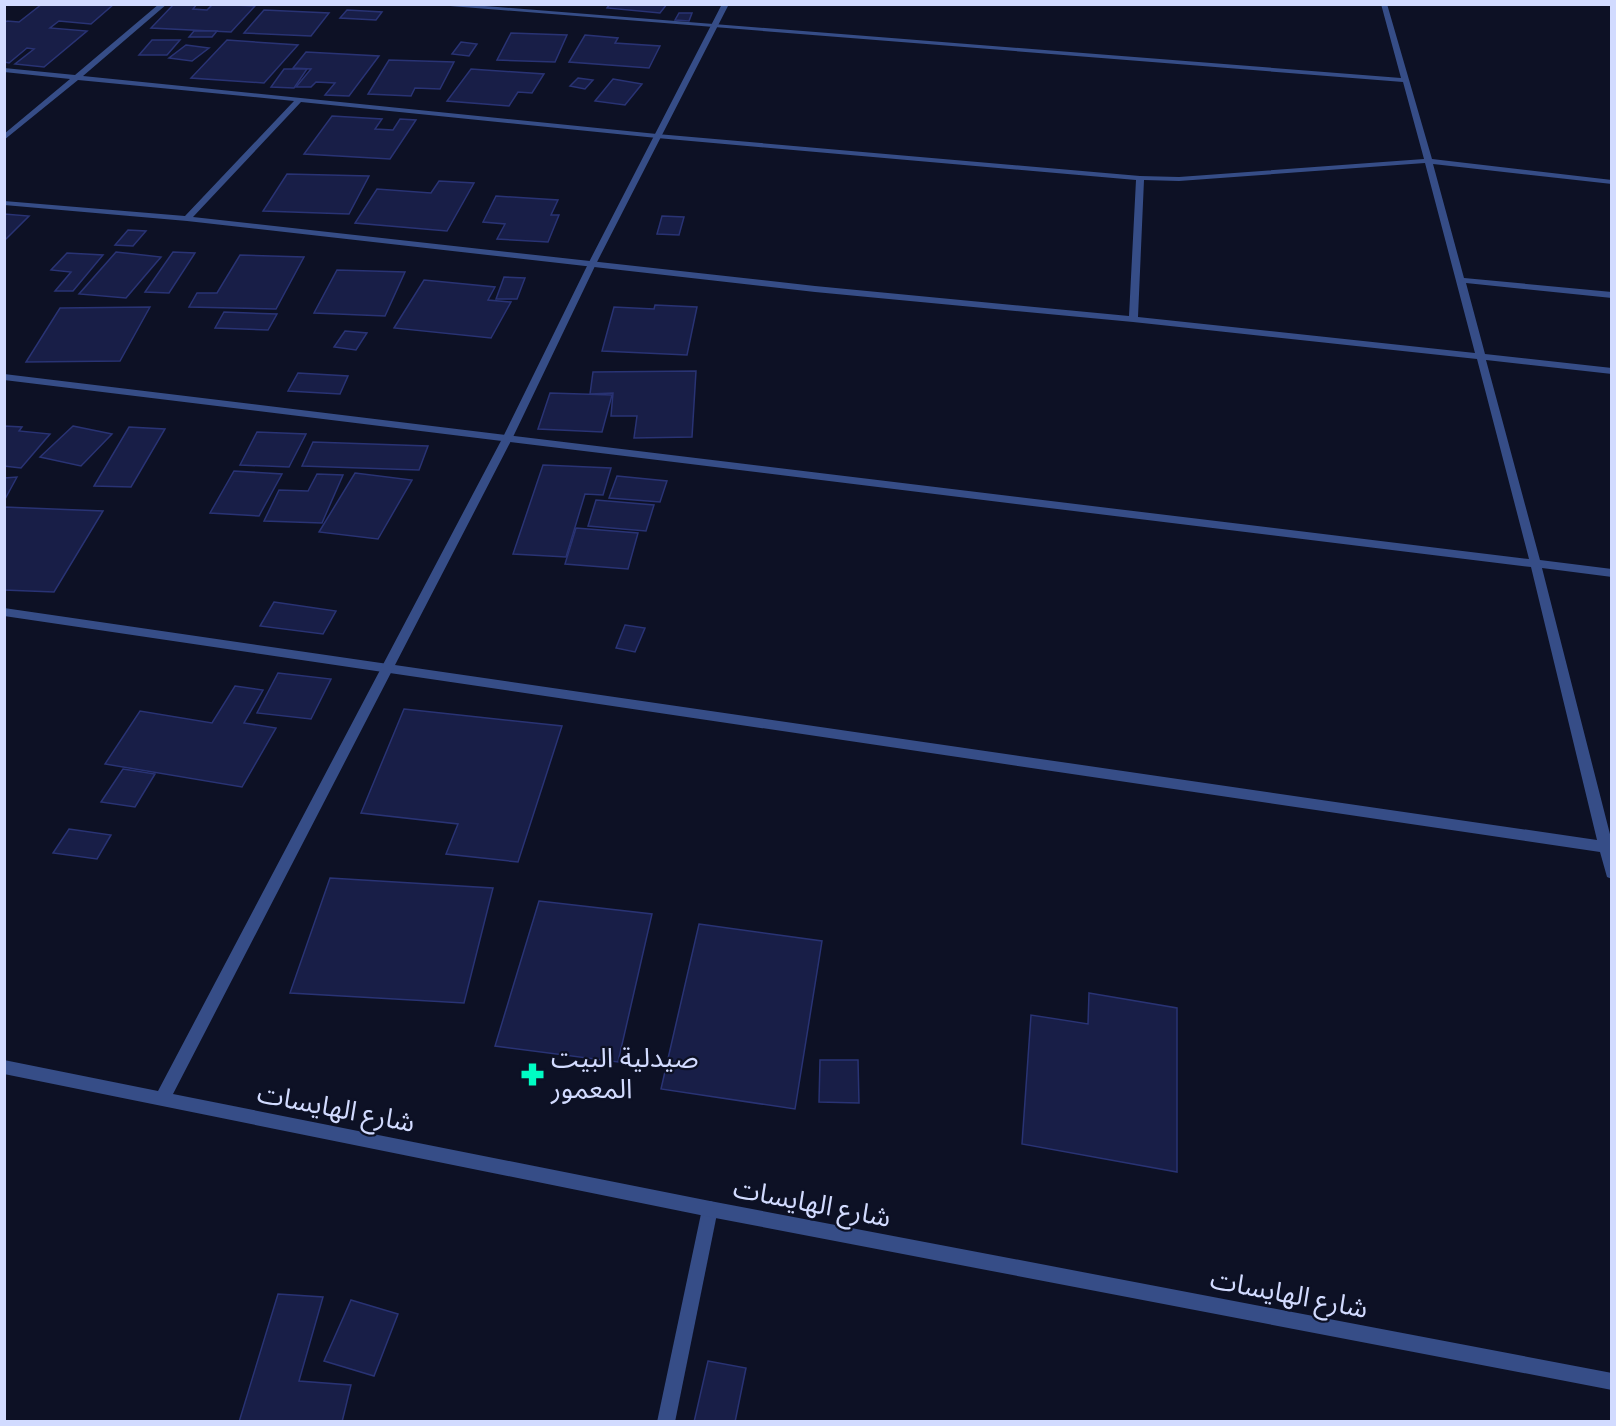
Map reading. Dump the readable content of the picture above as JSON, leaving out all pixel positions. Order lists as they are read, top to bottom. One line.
{"streets":{"street":["شارع الهايسات"]},"places":{"pharmacy":["صيدلية البيت المعمور"]}}
